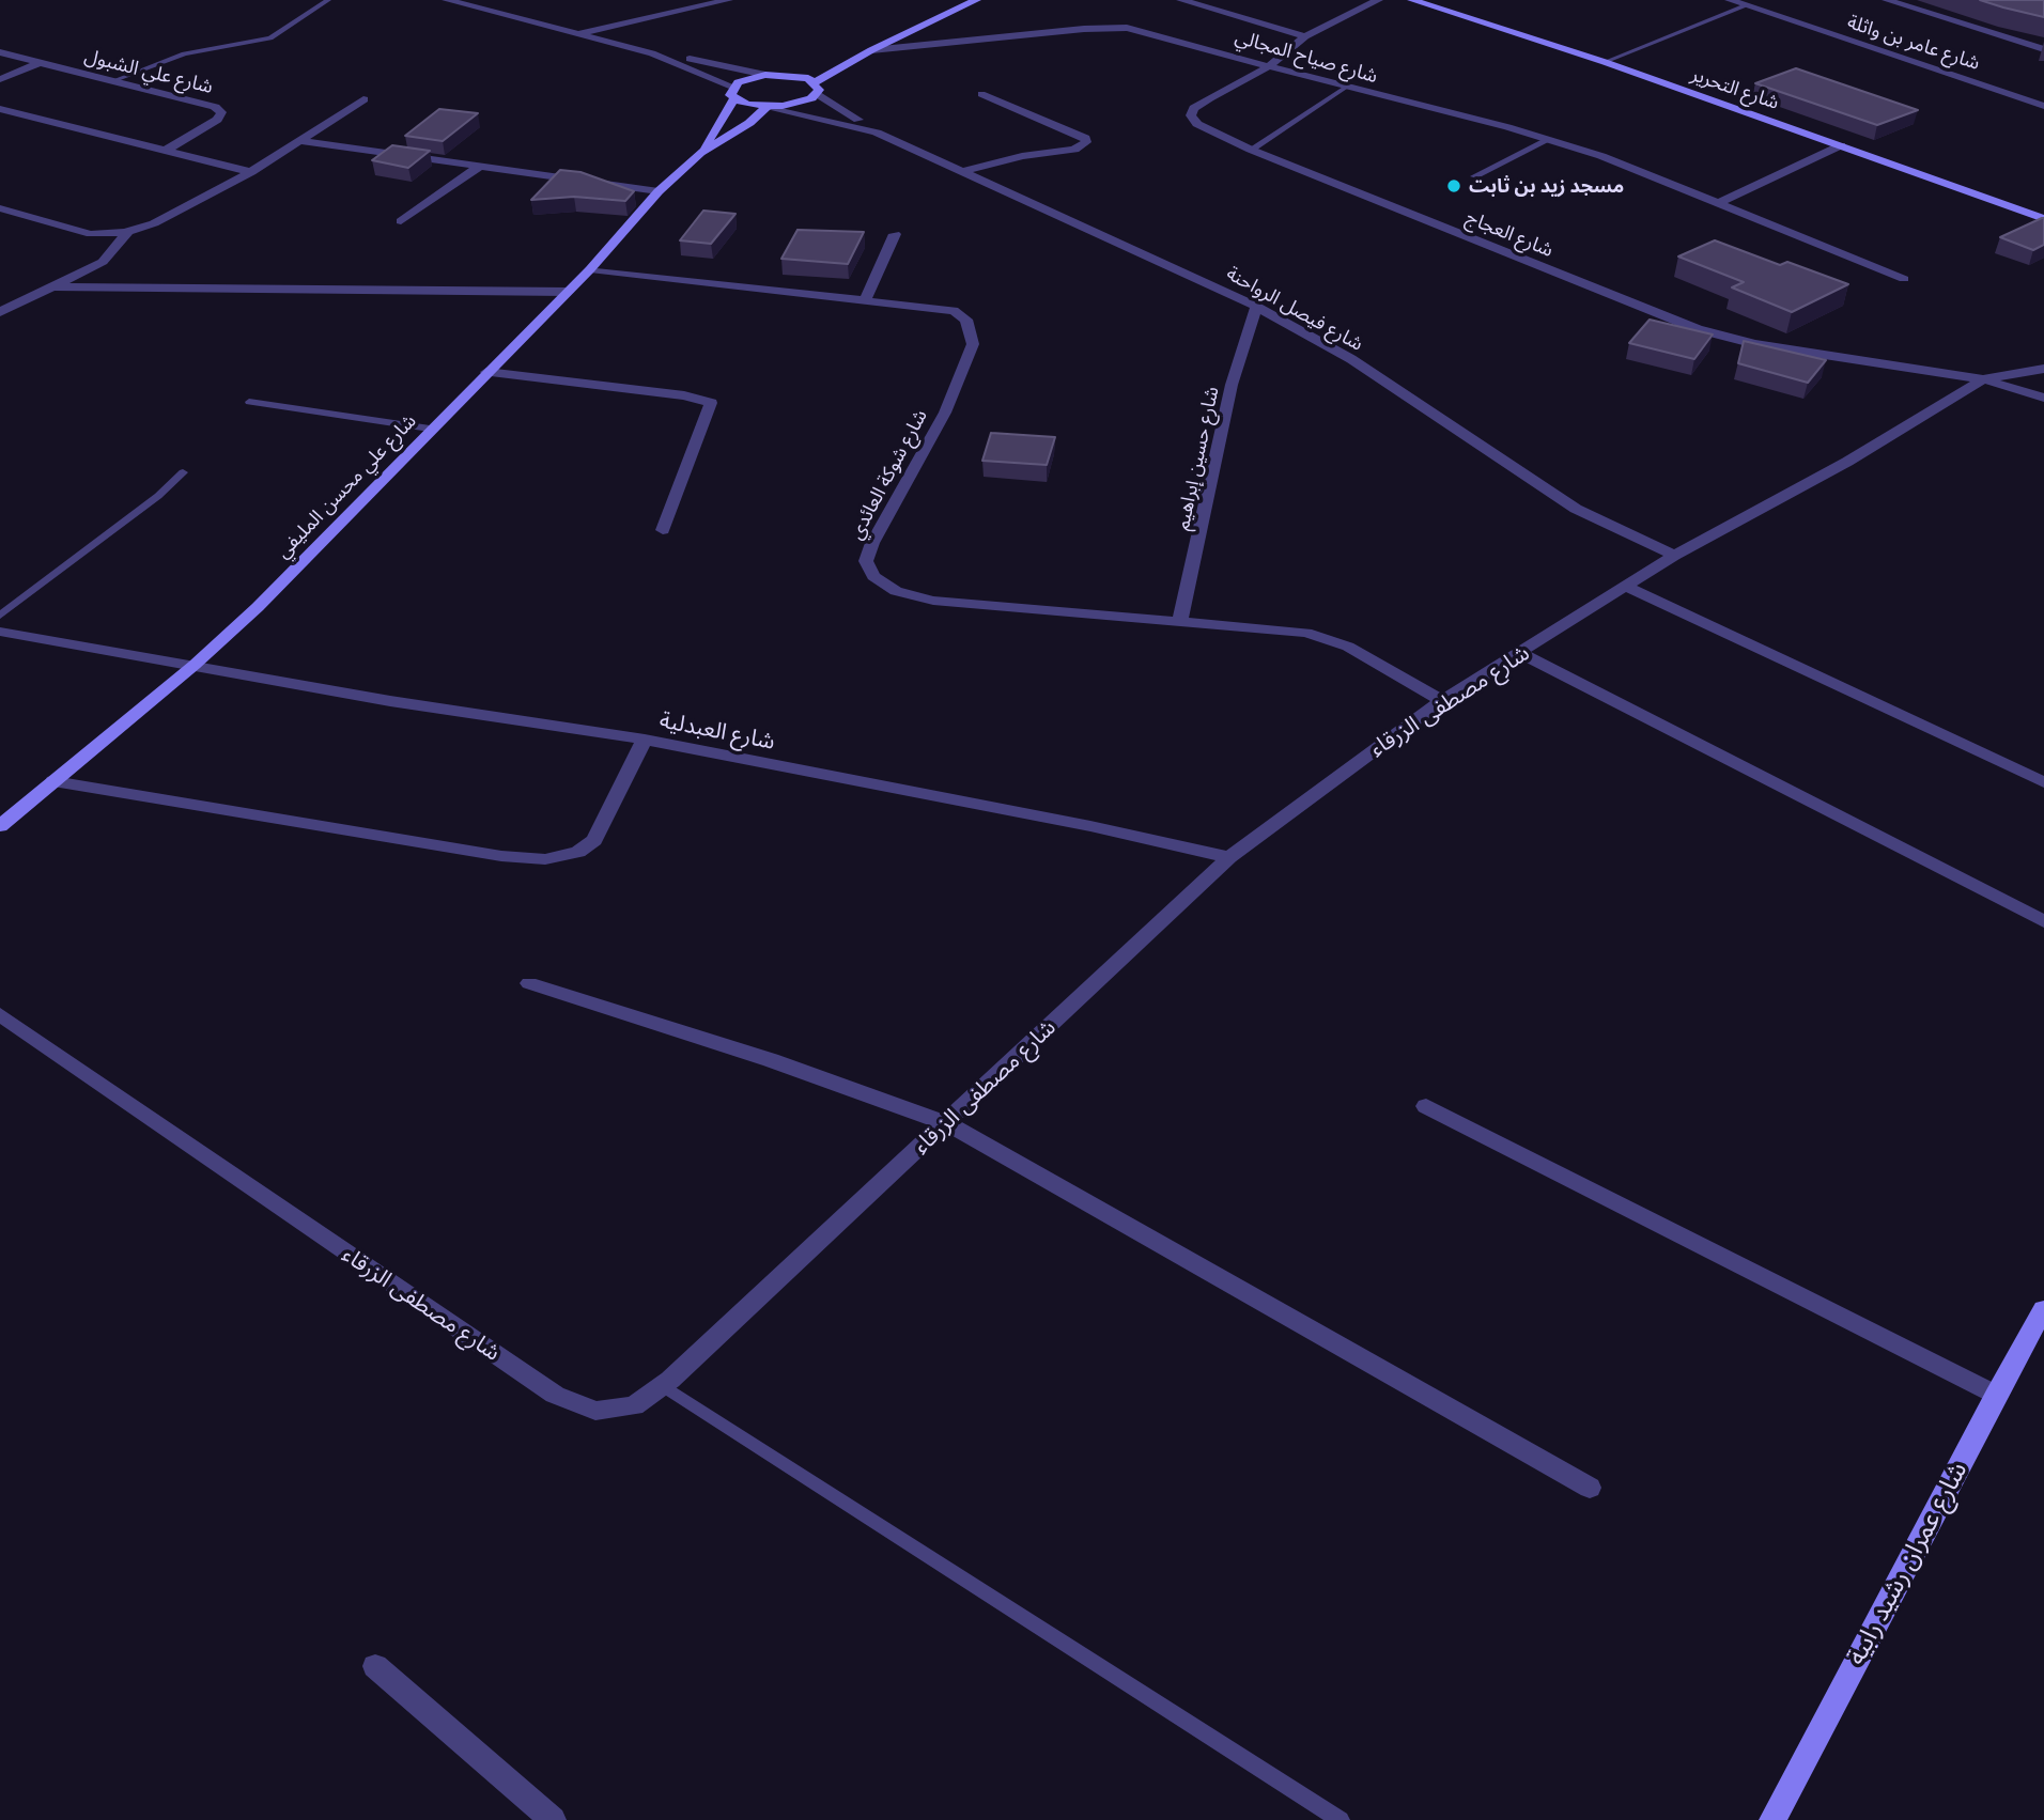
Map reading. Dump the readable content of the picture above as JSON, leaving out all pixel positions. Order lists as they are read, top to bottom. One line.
{"streets":{"street":["شارع عامر بن واثلة","شارع صياح المجالي","شارع علي الشبول","شارع التحرير","شارع العجاج","شارع فيصل الرواحنة","شارع حسين إبراهيم","شارع شوكة العائدي","شارع علي محسن المليفي","شارع مصطفى الزرقاء","شارع العبدلية","شارع عمران رشيد رابية"]},"crossings":[["شارع صياح المجالي","شارع العجاج"],["شارع العجاج","شارع مصطفى الزرقاء"],["شارع فيصل الرواحنة","شارع حسين إبراهيم"],["شارع فيصل الرواحنة","شارع علي محسن المليفي"],["شارع فيصل الرواحنة","شارع مصطفى الزرقاء"],["شارع حسين إبراهيم","شارع شوكة العائدي"],["شارع شوكة العائدي","شارع علي محسن المليفي"],["شارع شوكة العائدي","شارع مصطفى الزرقاء"],["شارع علي محسن المليفي","شارع العبدلية"],["شارع مصطفى الزرقاء","شارع العبدلية"]],"places":["مسجد زيد بن ثابت"]}
